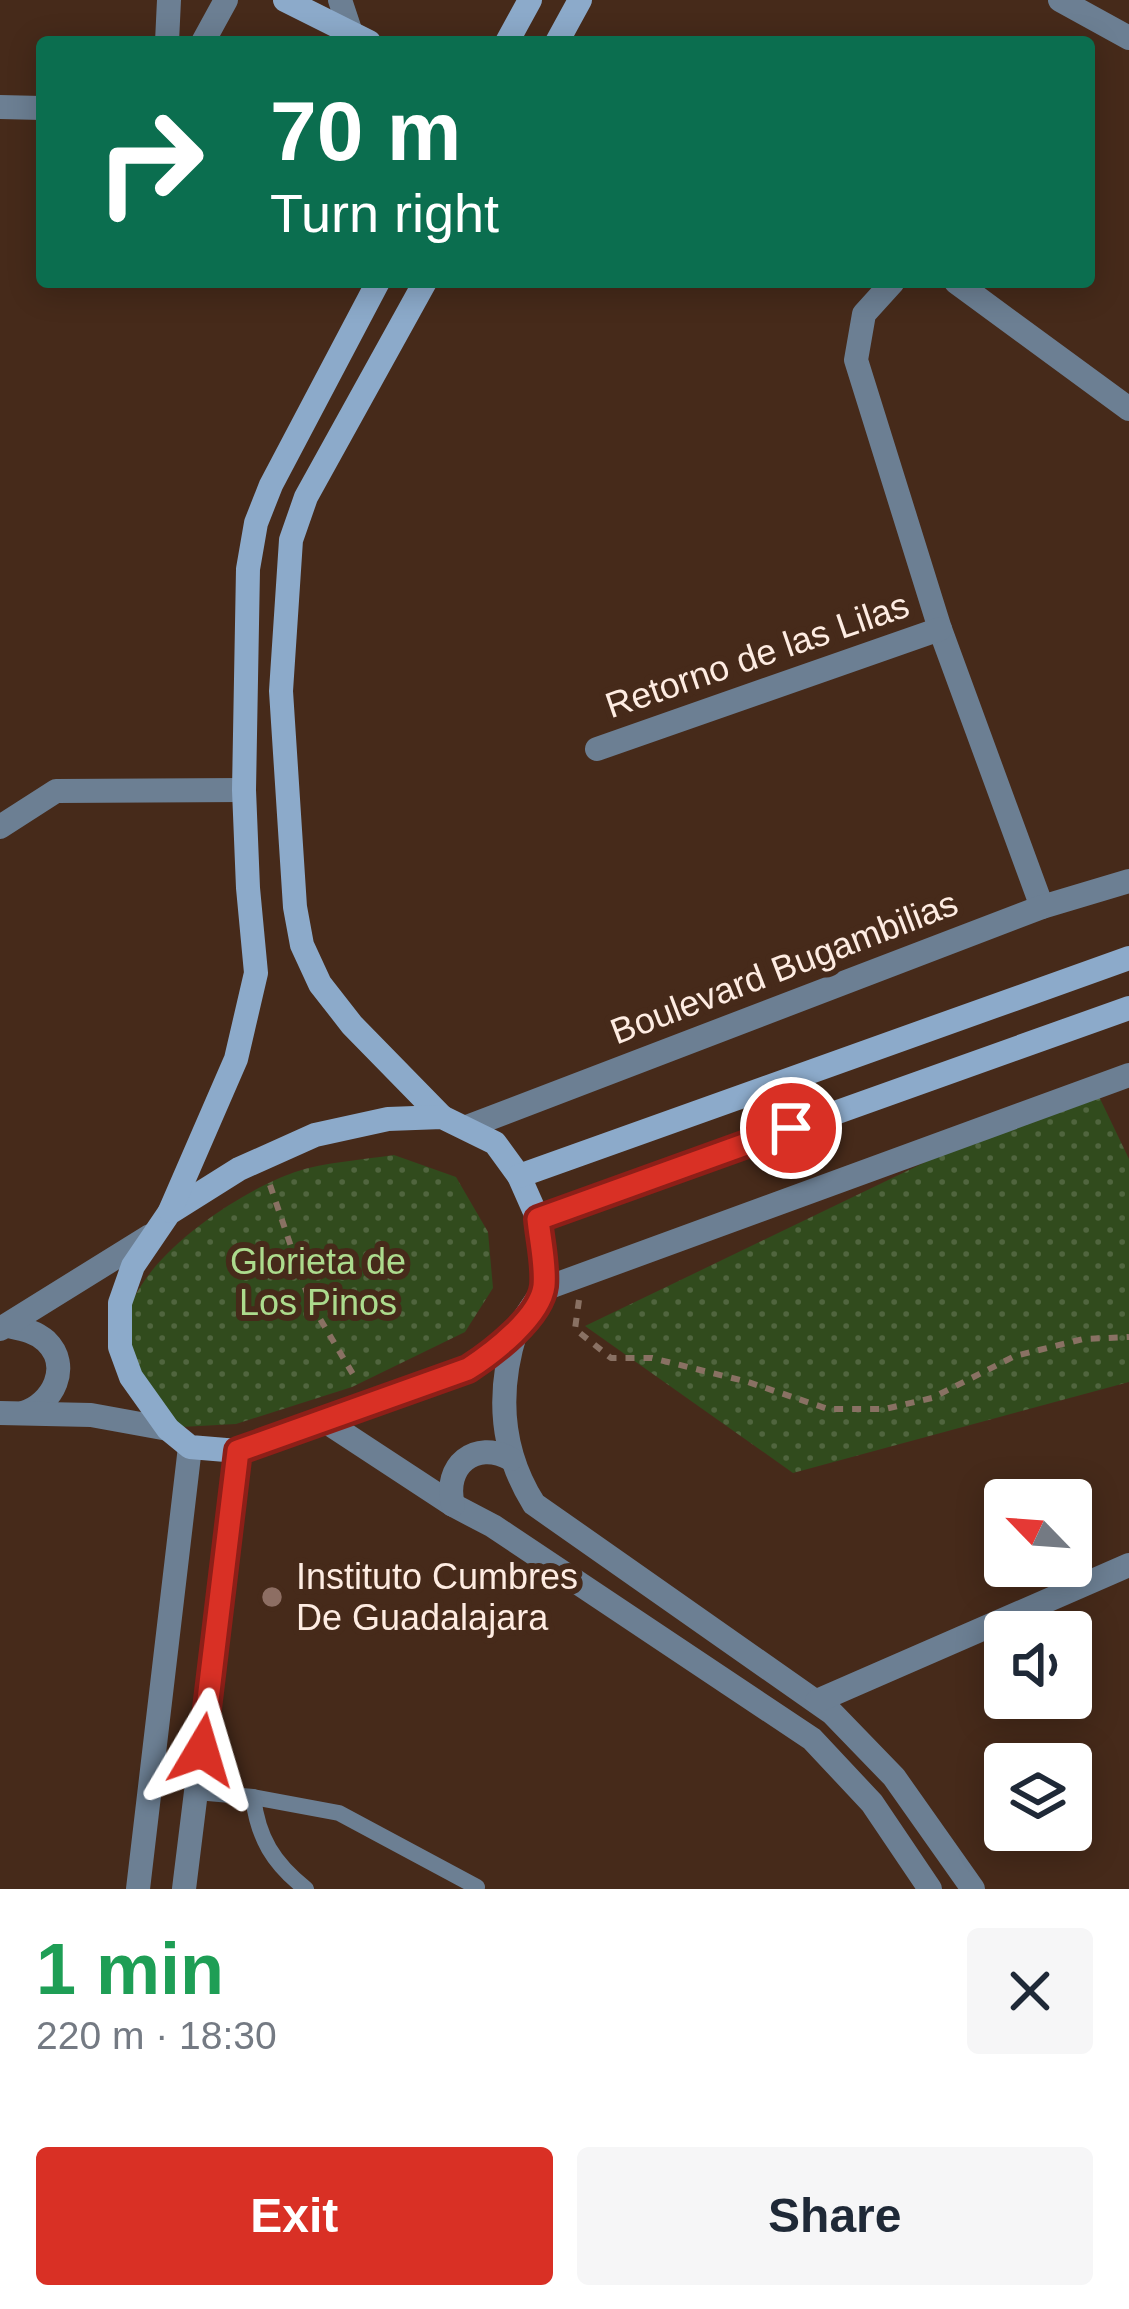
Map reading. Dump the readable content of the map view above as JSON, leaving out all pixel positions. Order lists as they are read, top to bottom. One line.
{"streets":{"street":["Retorno de las Lilas","Boulevard Bugambilias"]},"parks":["Glorieta de Los Pinos"],"places":["Instituto Cumbres De Guadalajara"],"north":"top left","page":{"turn":["70 m","Turn right"],"heading":["1 min","220 m · 18:30"],"buttons":["Exit","Share"]}}
